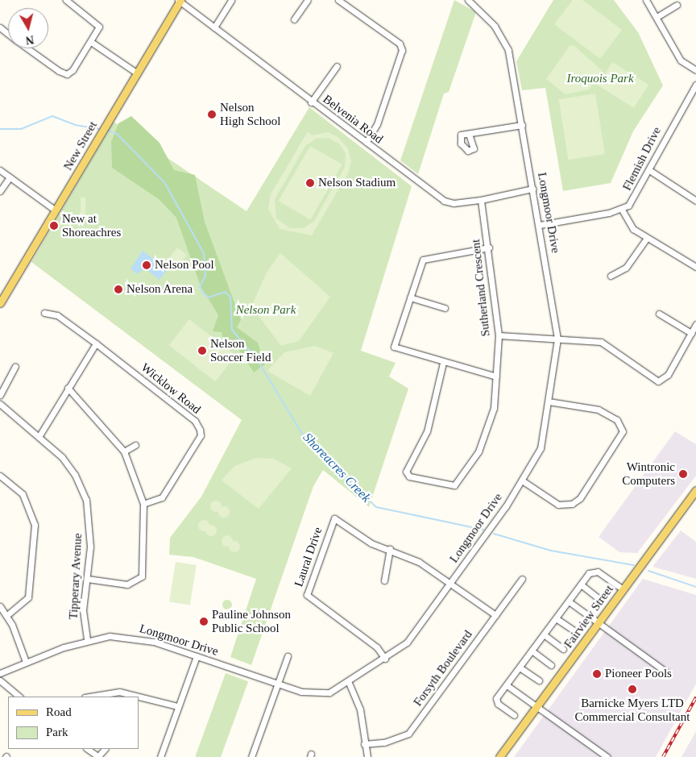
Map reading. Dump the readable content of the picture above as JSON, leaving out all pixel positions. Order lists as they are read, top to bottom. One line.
{"streets":{"main road":["New Street","Fairview Street"],"street":["Belvenia Road","Flemish Drive","Longmoor Drive","Sutherland Crescent","Wicklow Road","Laural Drive","Tipperary Avenue","Forsyth Boulevard"]},"crossings":[["Belvenia Road","New Street"],["Belvenia Road","Longmoor Drive"],["Belvenia Road","Sutherland Crescent"],["Longmoor Drive","Laural Drive"],["Longmoor Drive","Tipperary Avenue"],["Laural Drive","Forsyth Boulevard"]],"water":["Shoreacres Creek"],"parks":["Iroquois Park","Nelson Park"],"places":["Nelson High School","Nelson Stadium","New at Shoreachres","Nelson Pool","Nelson Arena","Nelson Soccer Field","Wintronic Computers","Pauline Johnson Public School","Pioneer Pools","Barnicke Myers LTD Commercial Consultant"],"legend":["Road","Park"],"north":"bottom"}
